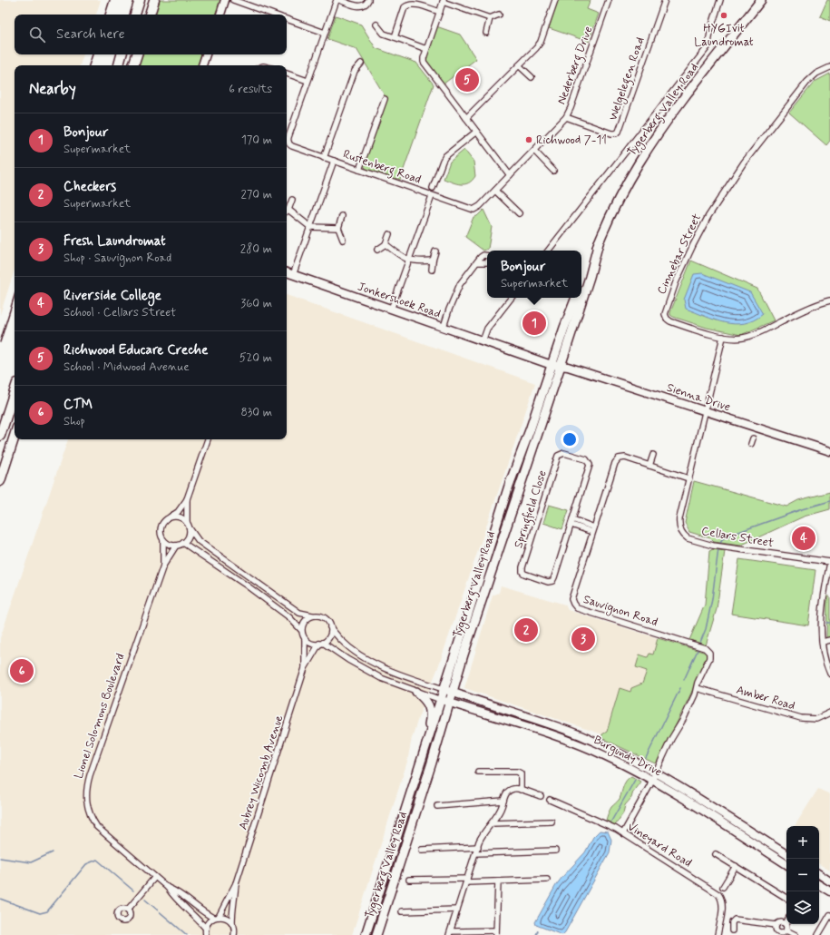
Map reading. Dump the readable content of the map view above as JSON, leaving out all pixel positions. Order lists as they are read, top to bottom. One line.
{"streets":{"main road":["Tygerberg Valley Road","Jonkershoek Road","Sienna Drive","Burgundy Drive"],"street":["Nederberg Drive","Welgelegen Road","Rustenberg Road","Cinnebar Street","Springfield Close","Cellars Street","Sauvignon Road","Amber Road","Lionel Solomons Boulevard","Aubrey Wicomb Avenue","Vineyard Road"]},"crossings":[["Nederberg Drive","Welgelegen Road"],["Nederberg Drive","Rustenberg Road"],["Tygerberg Valley Road","Jonkershoek Road"],["Tygerberg Valley Road","Sienna Drive"],["Tygerberg Valley Road","Burgundy Drive"],["Cinnebar Street","Cellars Street"],["Jonkershoek Road","Sienna Drive"],["Sienna Drive","Cellars Street"],["Cellars Street","Sauvignon Road"],["Sauvignon Road","Amber Road"],["Sauvignon Road","Burgundy Drive"],["Sauvignon Road","Vineyard Road"],["Lionel Solomons Boulevard","Aubrey Wicomb Avenue"]],"places":["HYGIvit Laundromat","Richwood 7-11"],"page":{"search":"Search here","heading":["Nearby","6 results"],"pins":["5","1","4","2","3","6"],"list":[{"mark":"1","name":"Bonjour","note":"Supermarket","value":"170 m"},{"mark":"2","name":"Checkers","note":"Supermarket","value":"270 m"},{"mark":"3","name":"Fresh Laundromat","note":"Shop · Sauvignon Road","value":"280 m"},{"mark":"4","name":"Riverside College","note":"School · Cellars Street","value":"360 m"},{"mark":"5","name":"Richwood Educare Creche","note":"School · Midwood Avenue","value":"520 m"},{"mark":"6","name":"CTM","note":"Shop","value":"830 m"}],"popup":["Bonjour","Supermarket"],"map_buttons":["+","−"]}}
